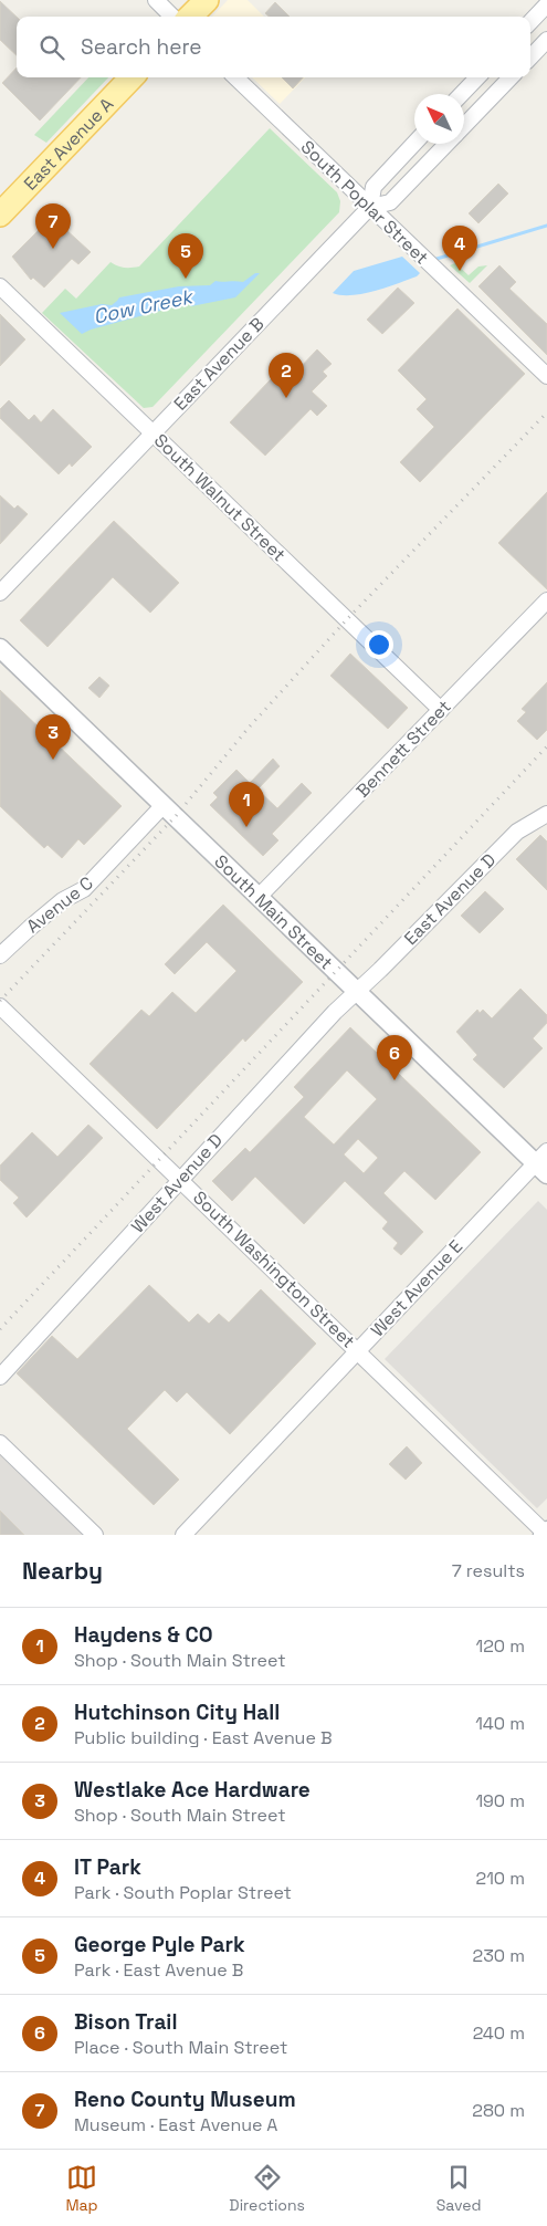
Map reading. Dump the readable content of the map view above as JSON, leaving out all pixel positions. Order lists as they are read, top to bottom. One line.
{"streets":{"main road":["East Avenue A"],"street":["South Poplar Street","East Avenue B","South Walnut Street","Bennett Street","East Avenue D","Avenue C","South Main Street","West Avenue D","South Washington Street","West Avenue E"]},"crossings":[["South Poplar Street","East Avenue B"],["East Avenue B","South Walnut Street"],["South Walnut Street","Bennett Street"],["Bennett Street","South Main Street"],["East Avenue D","South Main Street"],["East Avenue D","West Avenue D"],["Avenue C","South Main Street"],["South Main Street","West Avenue D"],["South Main Street","West Avenue E"],["West Avenue D","South Washington Street"],["South Washington Street","West Avenue E"]],"water":["Cow Creek"],"north":"top left","page":{"search":"Search here","pins":["7","4","5","2","3","1","6"],"heading":["Nearby","7 results"],"list":[{"mark":"1","name":"Haydens & CO","note":"Shop · South Main Street","value":"120 m"},{"mark":"2","name":"Hutchinson City Hall","note":"Public building · East Avenue B","value":"140 m"},{"mark":"3","name":"Westlake Ace Hardware","note":"Shop · South Main Street","value":"190 m"},{"mark":"4","name":"IT Park","note":"Park · South Poplar Street","value":"210 m"},{"mark":"5","name":"George Pyle Park","note":"Park · East Avenue B","value":"230 m"},{"mark":"6","name":"Bison Trail","note":"Place · South Main Street","value":"240 m"},{"mark":"7","name":"Reno County Museum","note":"Museum · East Avenue A","value":"280 m"}],"nav":["Map","Directions","Saved"]}}
